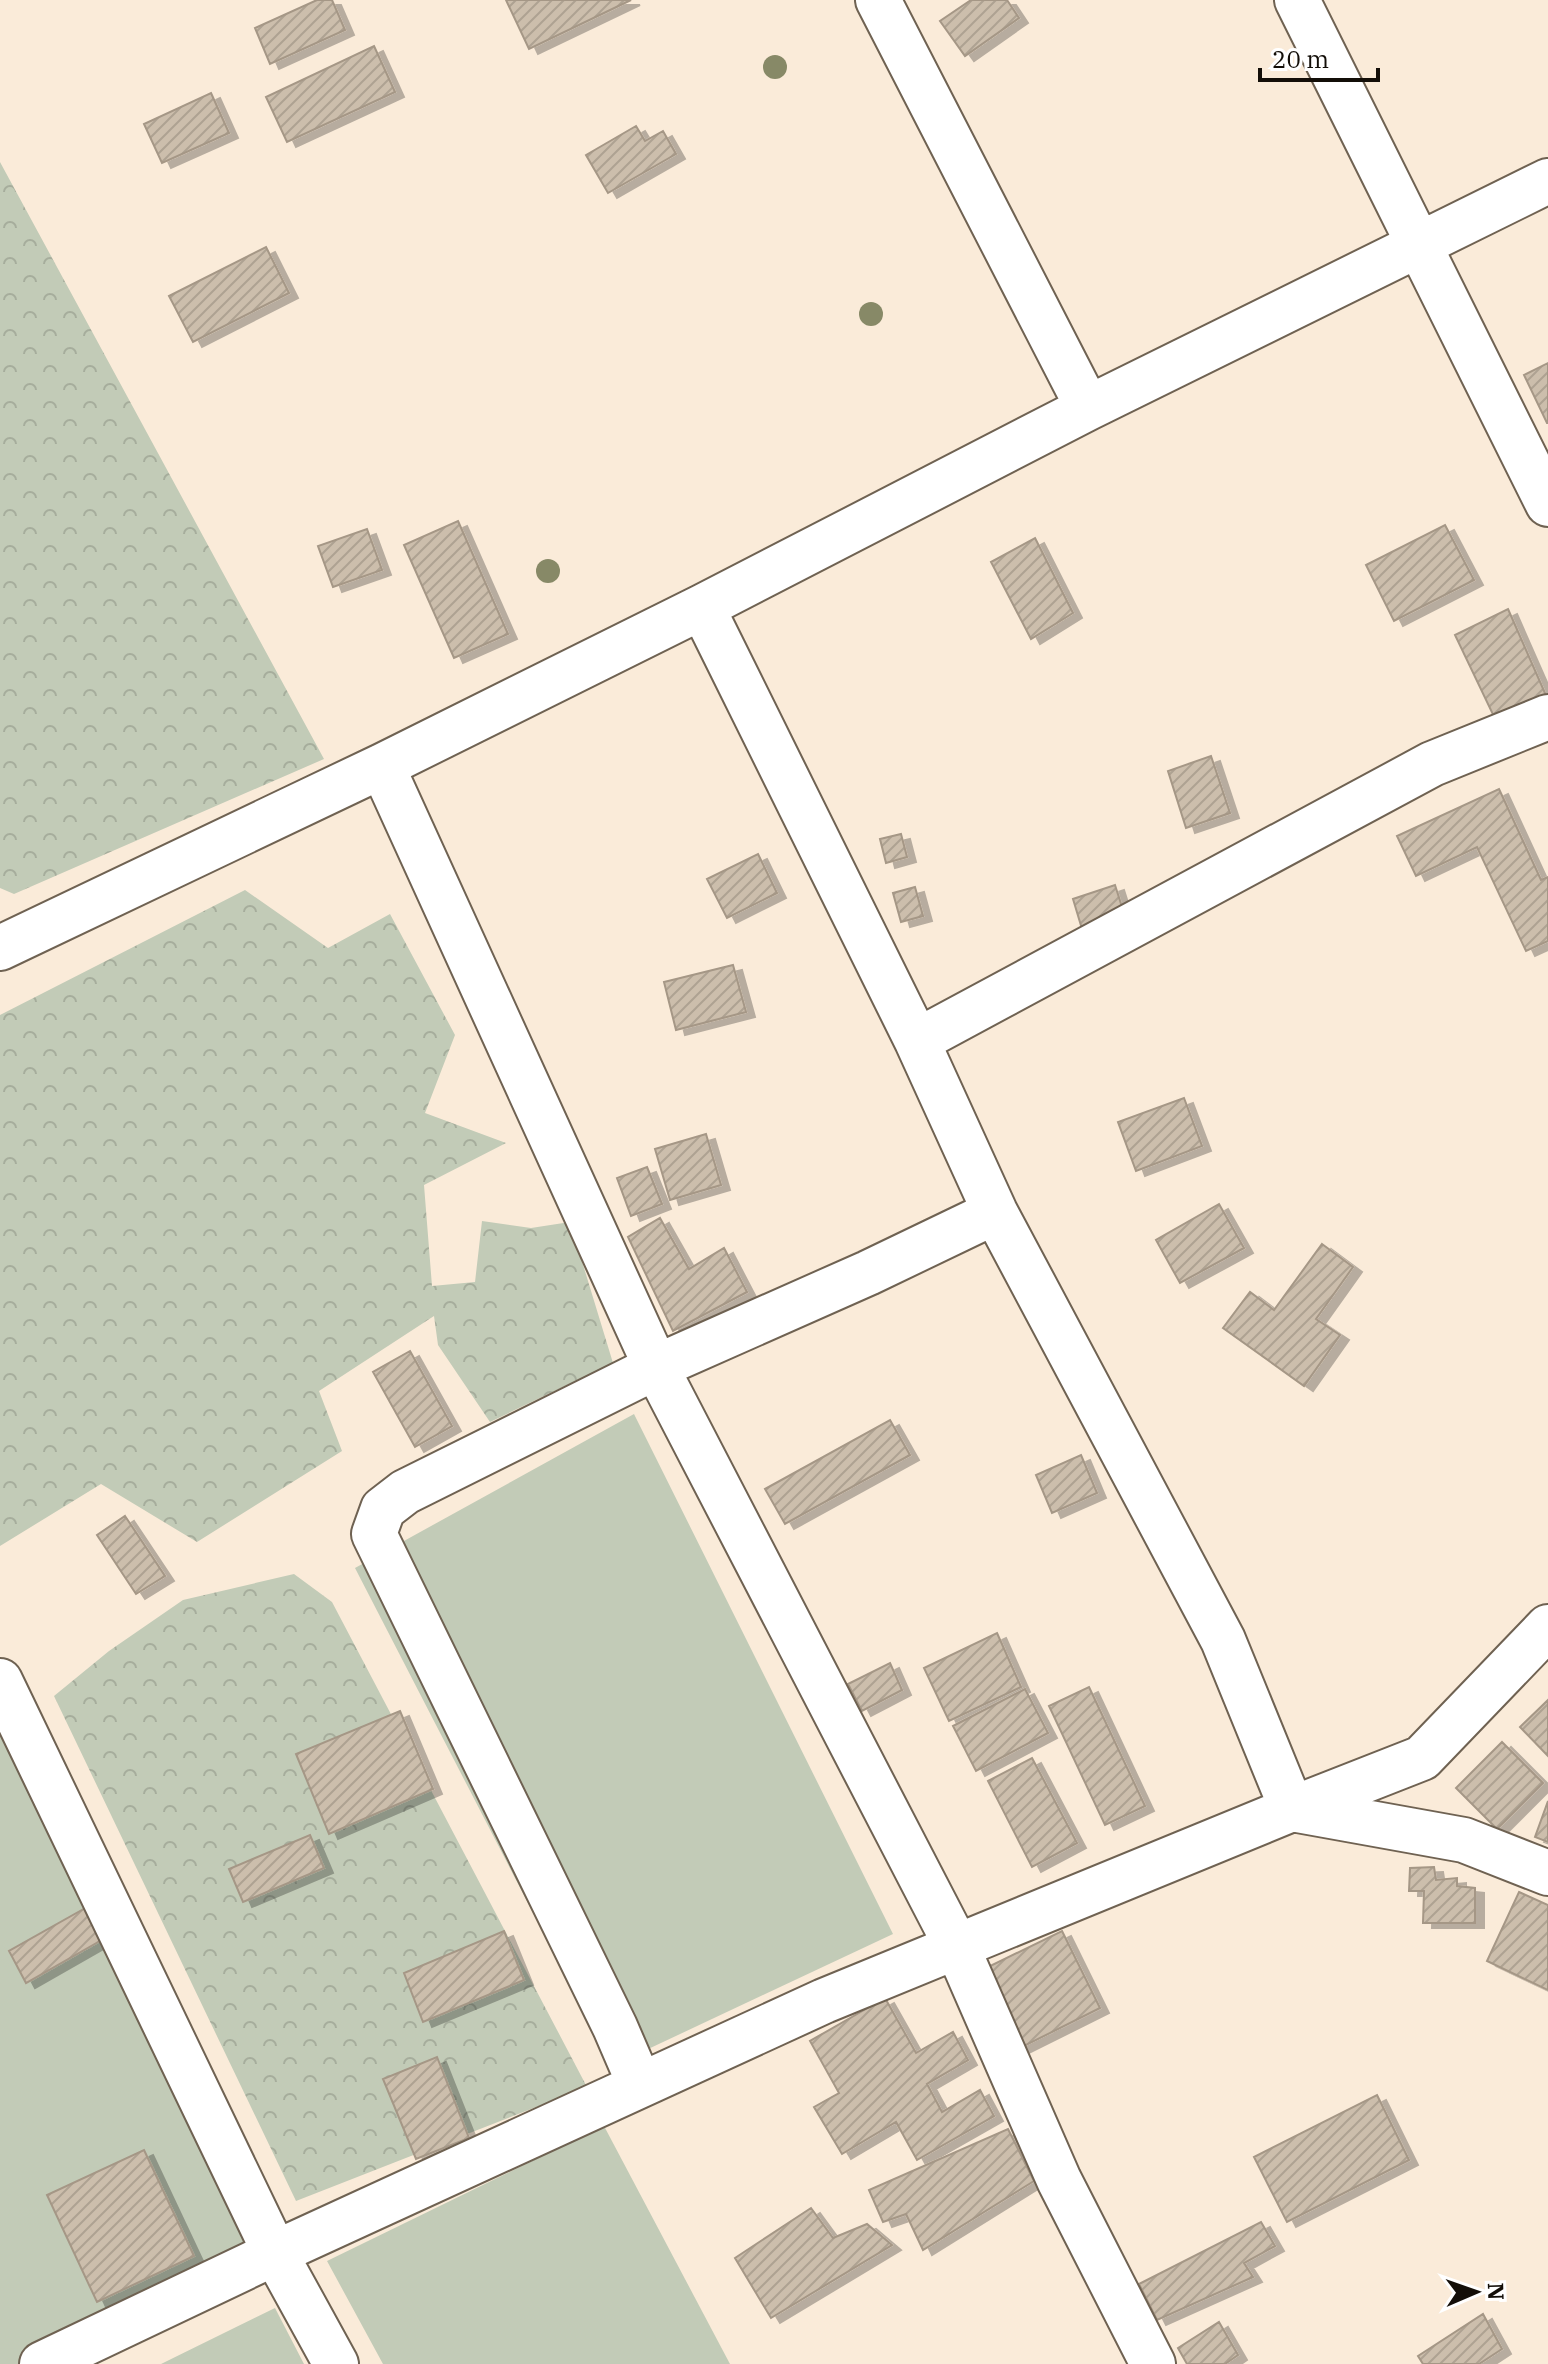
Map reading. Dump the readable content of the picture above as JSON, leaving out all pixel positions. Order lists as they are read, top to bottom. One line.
{"scale_bar":"20 m","north":"right"}
